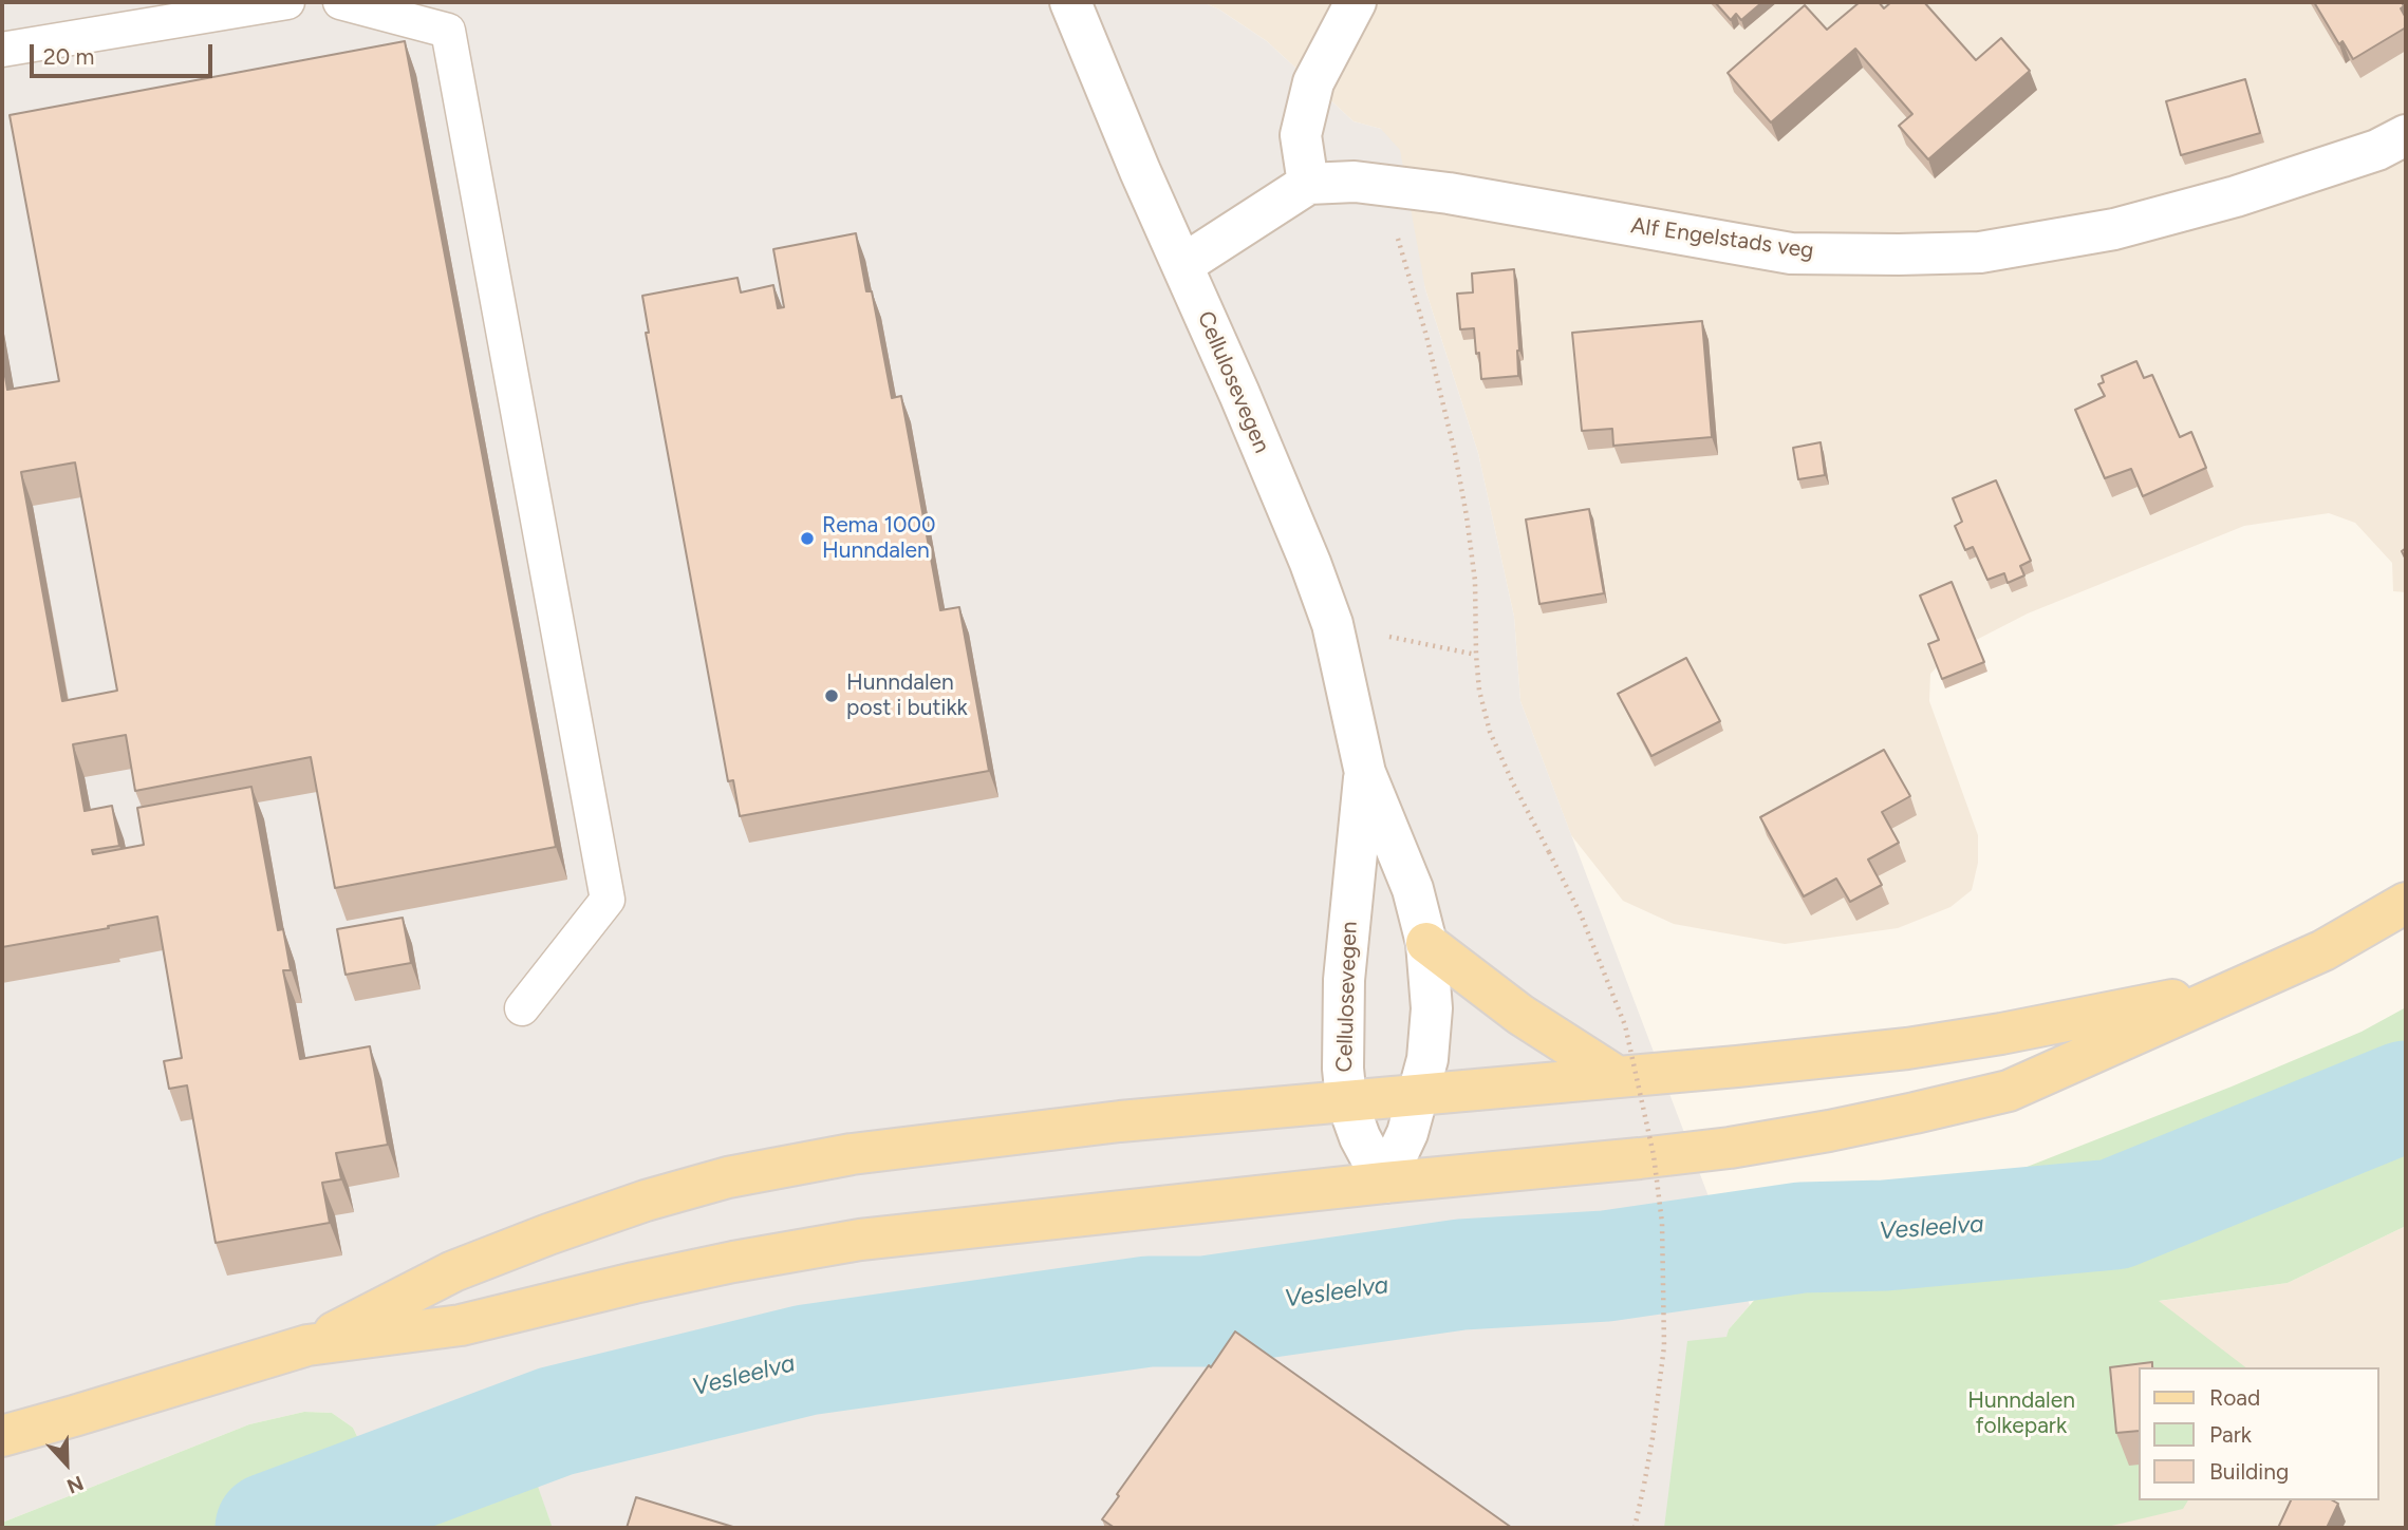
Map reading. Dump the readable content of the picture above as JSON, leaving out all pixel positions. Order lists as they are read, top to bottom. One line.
{"streets":{"street":["Alf Engelstads veg","Cellulosevegen"]},"water":["Vesleelva"],"parks":["Hunndalen folkepark"],"places":["Rema 1000 Hunndalen","Hunndalen post i butikk"],"legend":["Road","Park","Building"],"scale_bar":"20 m","north":"bottom"}
